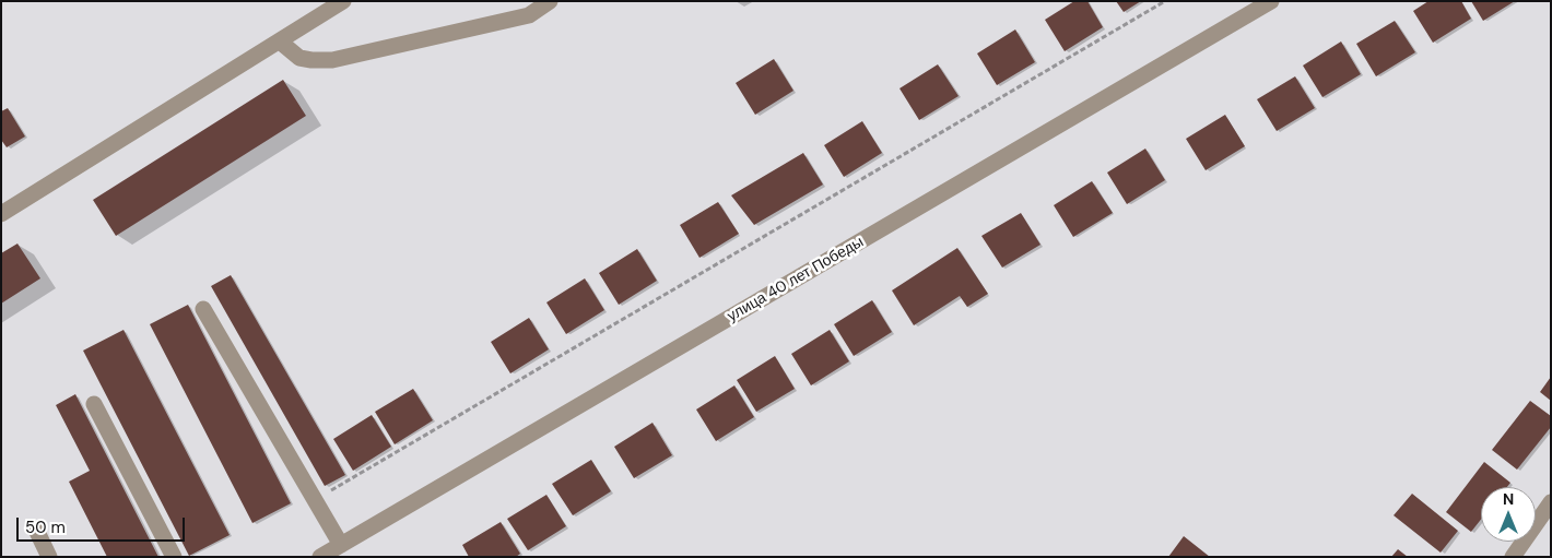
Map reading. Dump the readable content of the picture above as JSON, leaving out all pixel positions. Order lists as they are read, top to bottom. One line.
{"streets":{"street":["улица 40 лет Победы"]},"scale_bar":"50 m","north":"top"}
